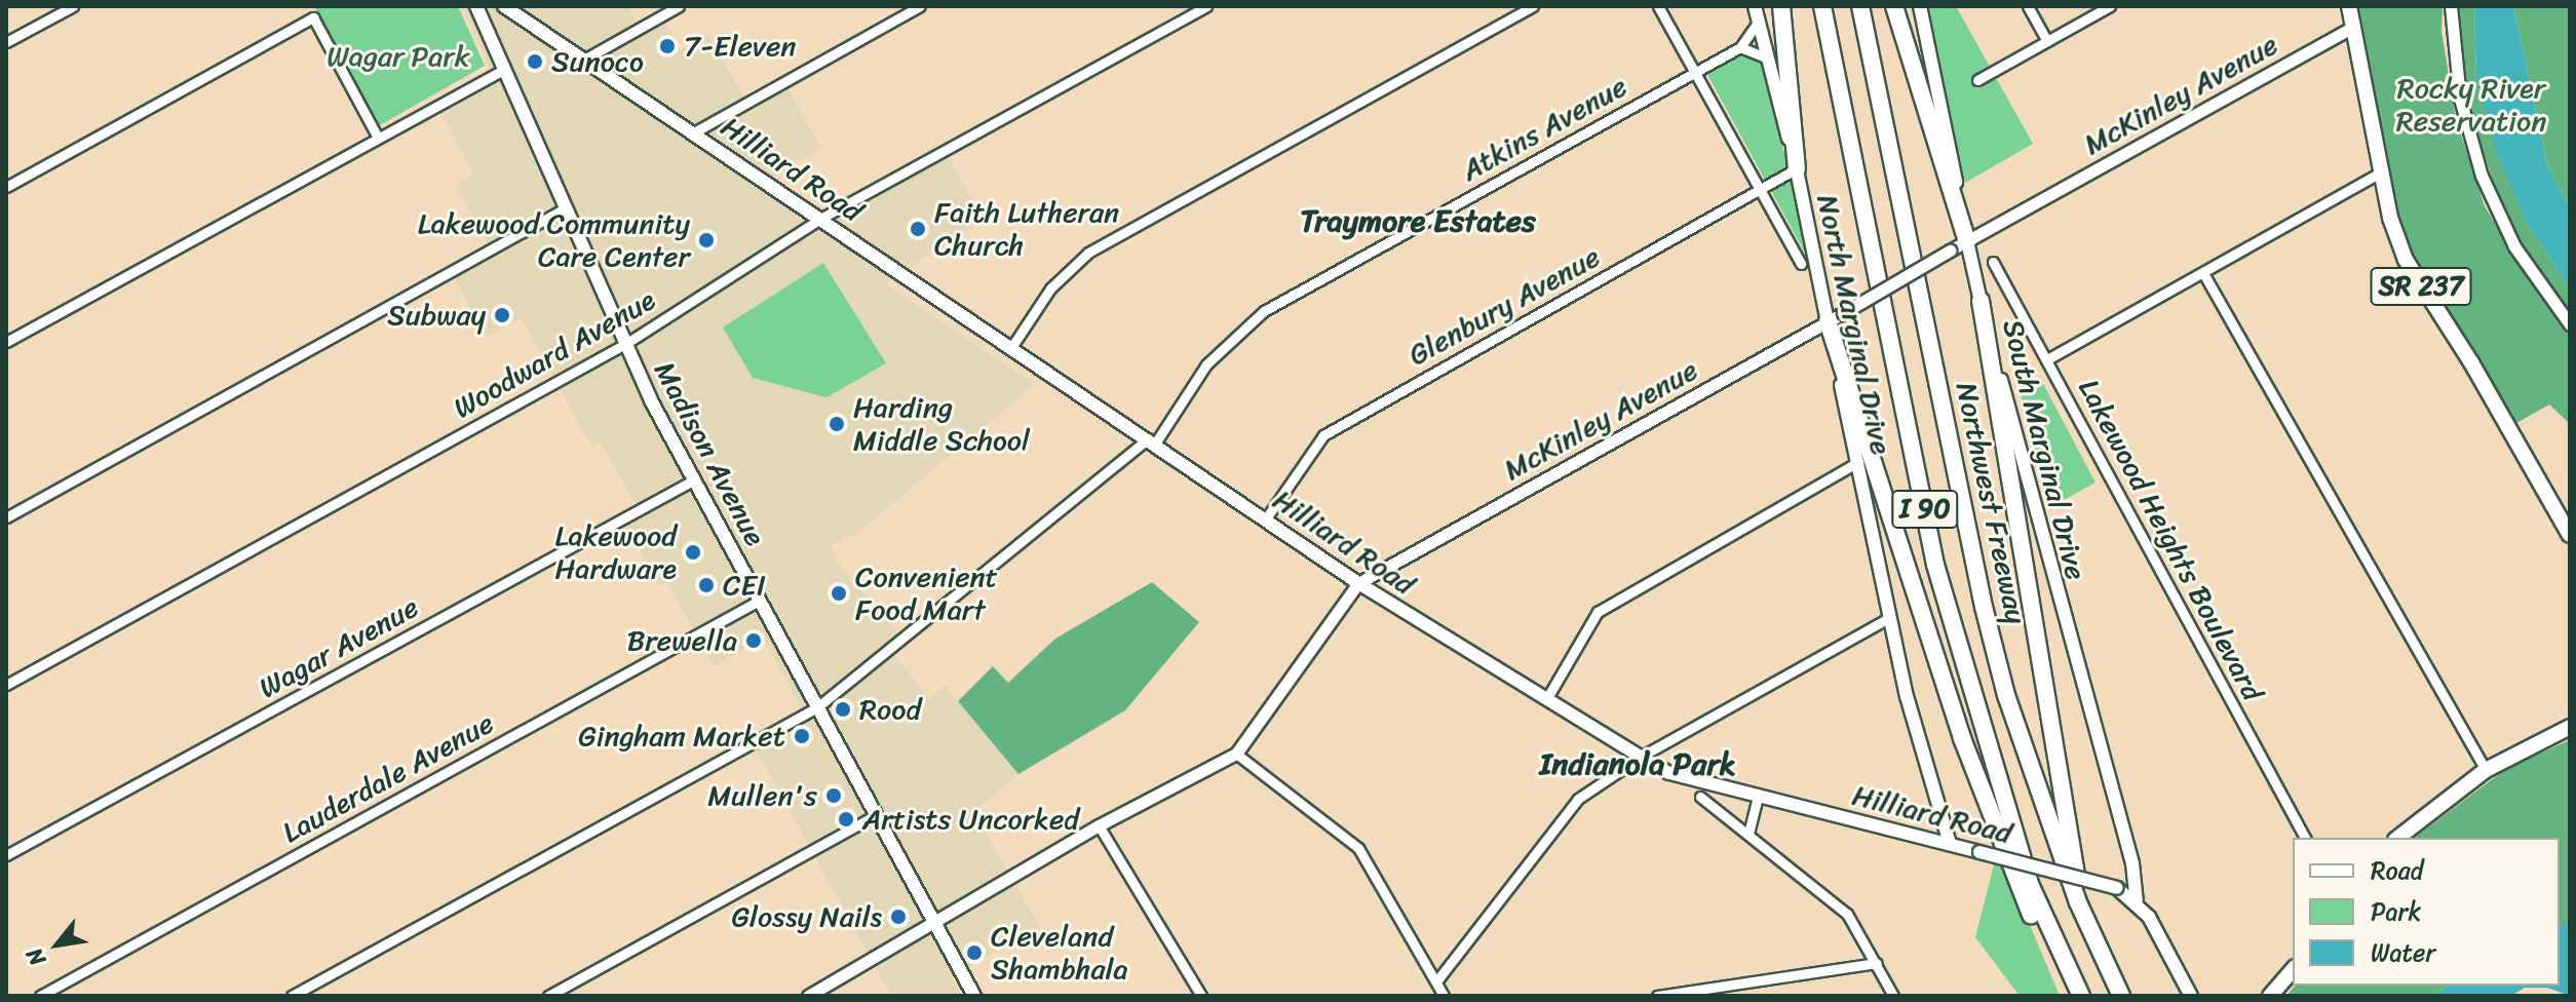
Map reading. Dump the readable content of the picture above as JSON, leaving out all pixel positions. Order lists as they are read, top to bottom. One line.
{"streets":{"highway":["Northwest Freeway","I 90"],"main road":["Hilliard Road","SR 237","North Marginal Drive","South Marginal Drive","Madison Avenue"],"street":["McKinley Avenue","Atkins Avenue","Glenbury Avenue","Woodward Avenue","Lakewood Heights Boulevard","Wagar Avenue","Lauderdale Avenue"]},"crossings":[["McKinley Avenue","Hilliard Road"],["McKinley Avenue","SR 237"],["McKinley Avenue","North Marginal Drive"],["McKinley Avenue","South Marginal Drive"],["McKinley Avenue","Madison Avenue"],["Atkins Avenue","Hilliard Road"],["Atkins Avenue","North Marginal Drive"],["Atkins Avenue","Madison Avenue"],["Hilliard Road","Glenbury Avenue"],["Hilliard Road","North Marginal Drive"],["Hilliard Road","Woodward Avenue"],["Hilliard Road","South Marginal Drive"],["Glenbury Avenue","North Marginal Drive"],["Woodward Avenue","Madison Avenue"],["Madison Avenue","Wagar Avenue"],["Madison Avenue","Lauderdale Avenue"]],"districts":["Traymore Estates","Indianola Park"],"parks":["Wagar Park","Rocky River Reservation"],"places":["7-Eleven","Sunoco","Faith Lutheran Church","Lakewood Community Care Center","Subway","Harding Middle School","Lakewood Hardware","CEI","Convenient Food Mart","Brewella","Rood","Gingham Market","Mullen's","Artists Uncorked","Glossy Nails","Cleveland Shambhala"],"legend":["Road","Park","Water"],"north":"bottom left"}
